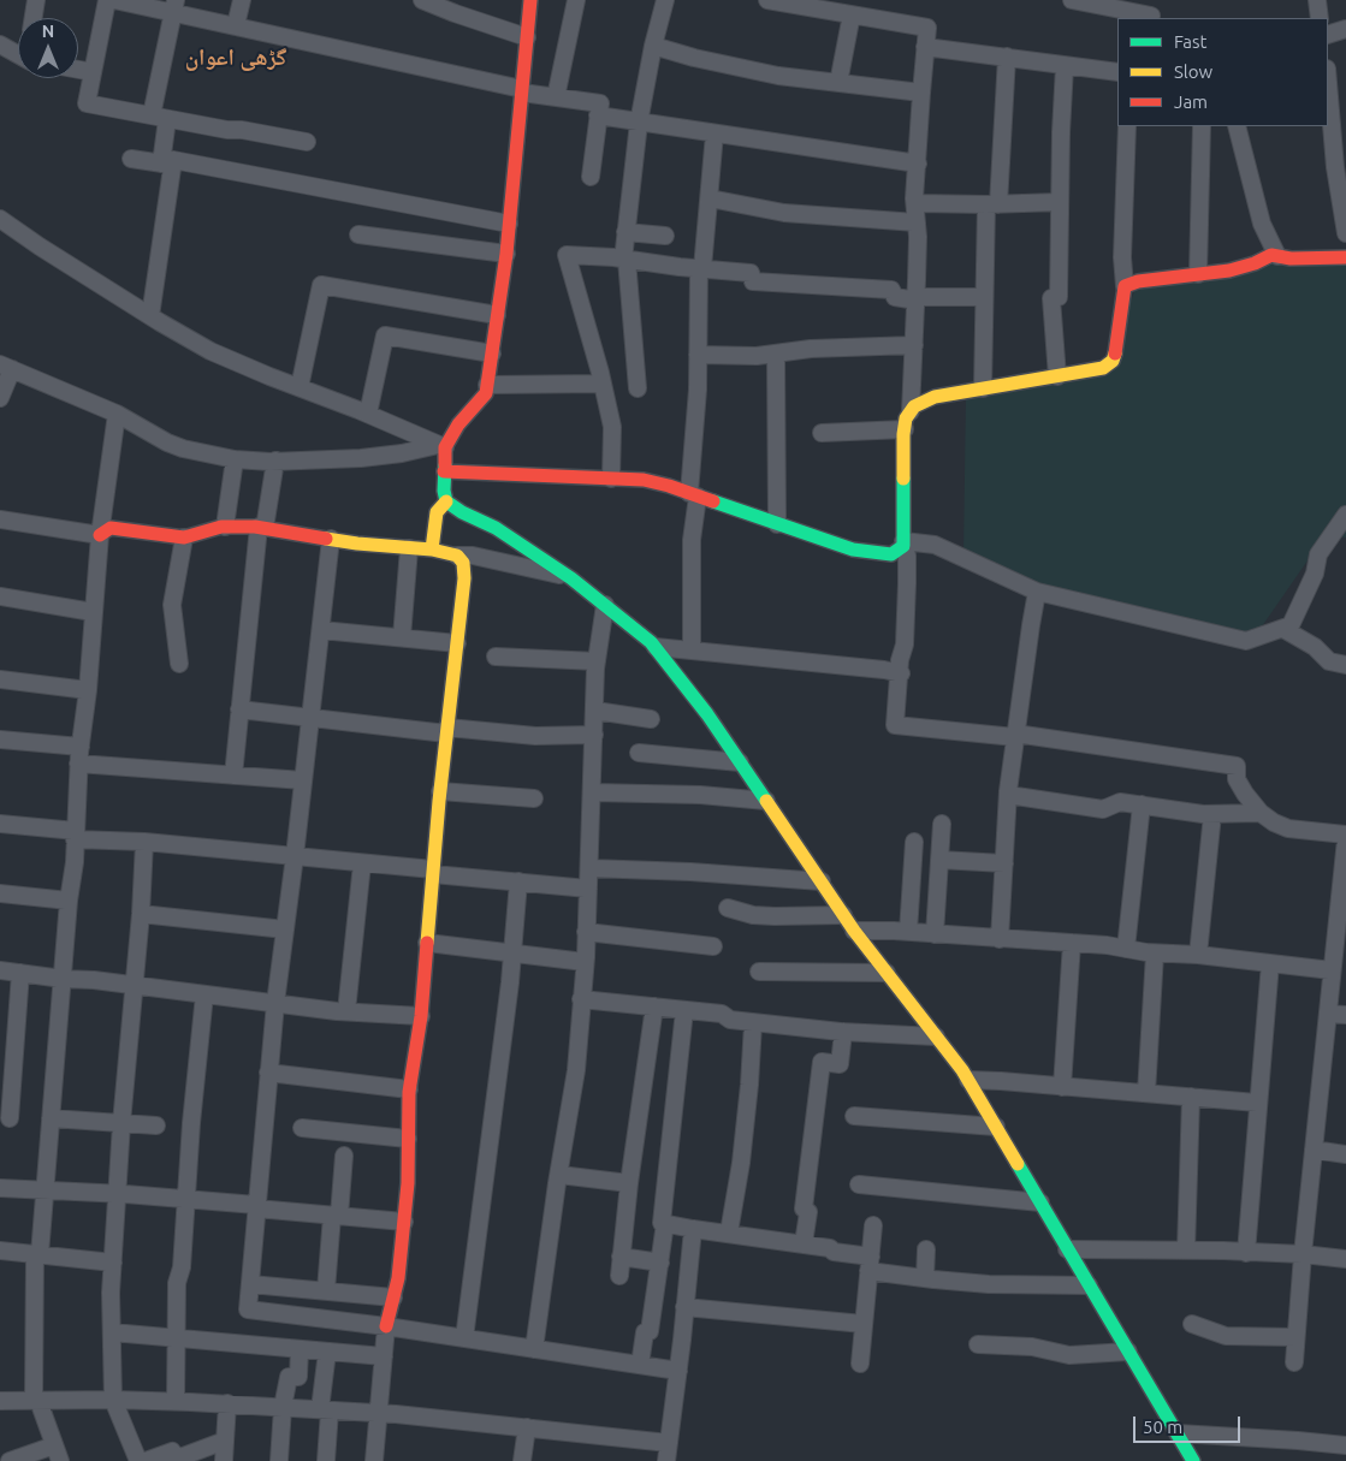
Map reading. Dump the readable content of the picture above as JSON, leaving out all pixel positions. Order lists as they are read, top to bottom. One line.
{"districts":["گڑھی اعوان"],"legend":["Fast","Slow","Jam"],"scale_bar":"50 m","north":"top"}
